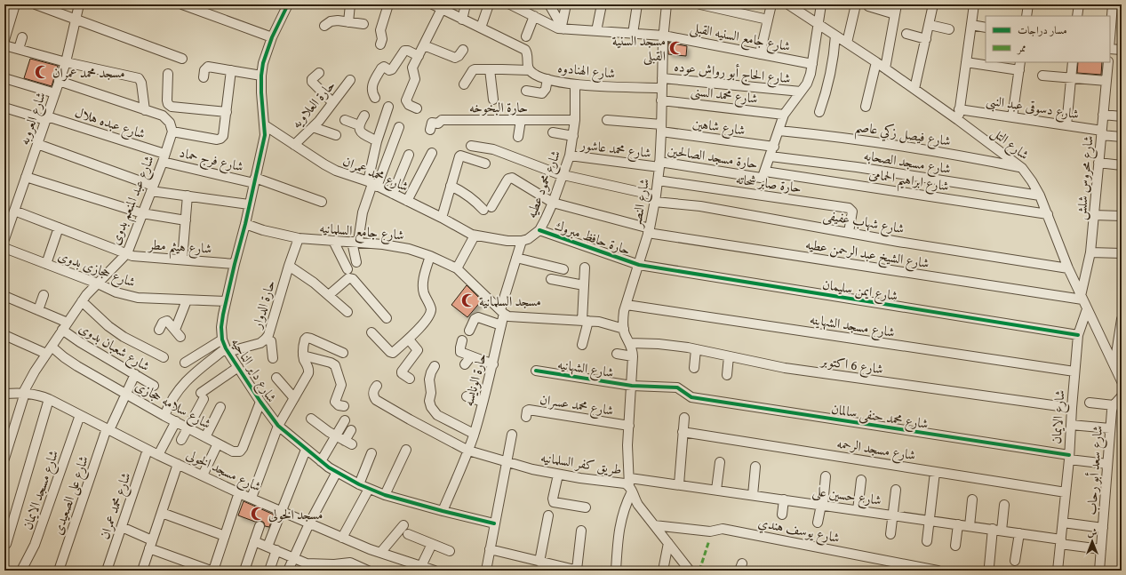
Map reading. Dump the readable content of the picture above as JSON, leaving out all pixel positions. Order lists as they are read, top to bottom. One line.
{"streets":{"street":["شارع جامع السنيه القبلى","شارع الهنادوه","شارع الحاج أبو رواش عوده","شارع محمد السنى","حارة العلاويه","حارة البخوخه","شارع دسوقى عبد النبى","شارع العروبه","شارع عبده هلال","شارع شاهين","شارع فيصل زكي عاصم","شارع التل","شارع محمد عاشور","حارة مسجد الصالحين","شارع فرج حماد","شارع مسجد الصحابه","شارع محمد عمران","شارع محروس شلش","شارع ابراهيم الحمامى","حارة صابر شحاته","شارع محمود عطيه","شارع عبد المنعم بدوى","شارع النصر","شارع شهاب عفيفى","شارع جامع السلمانيه","حارة حافظ مبروك","شارع هيثم مطر","شارع الشيخ عبد الرحمن عطيه","شارع حجازى بدوى","شارع ايمن سليمان","حارة الدوار","شارع مسجد الشهاينه","شارع شعبان بدوى","شارع 6 اكتوبر","شارع الشهانيه","شارع داير الناحيه","حارة الونايسه","شارع سلامه حجازى","شارع محمد عسران","شارع محمد حنفى سالمان","شارع الايمان","شارع مسجد الرحمه","طريق كفر السلمانيه","شارع مسجد الخولى","شارع سعد أبو رحاب","شارع مسجد الايمان","شارع على الصعيدى","شارع حسين على","شارع يوسف هندي"]},"crossings":[["شارع جامع السنيه القبلى","شارع النصر"],["شارع الهنادوه","شارع محمود عطيه"],["شارع الهنادوه","شارع النصر"],["شارع الحاج أبو رواش عوده","شارع النصر"],["شارع محمد السنى","شارع النصر"],["حارة العلاويه","شارع محمد عمران"],["حارة البخوخه","شارع محمود عطيه"],["شارع دسوقى عبد النبى","شارع محروس شلش"],["شارع العروبه","شارع عبده هلال"],["شارع العروبه","شارع هيثم مطر"],["شارع عبده هلال","شارع فرج حماد"],["شارع عبده هلال","شارع عبد المنعم بدوى"],["شارع شاهين","شارع النصر"],["شارع فيصل زكي عاصم","شارع التل"],["شارع التل","شارع مسجد الصحابه"],["شارع التل","شارع محروس شلش"],["شارع التل","شارع ابراهيم الحمامى"],["شارع التل","شارع شهاب عفيفى"],["شارع التل","شارع الشيخ عبد الرحمن عطيه"],["شارع التل","شارع الايمان"],["شارع محمد عاشور","حارة مسجد الصالحين"],["شارع محمد عاشور","شارع محمود عطيه"],["شارع محمد عاشور","شارع النصر"],["حارة مسجد الصالحين","شارع ابراهيم الحمامى"],["حارة مسجد الصالحين","شارع النصر"],["شارع فرج حماد","شارع عبد المنعم بدوى"],["شارع فرج حماد","شارع داير الناحيه"],["شارع محمد عمران","شارع داير الناحيه"],["شارع محمد عمران","شارع مسجد الخولى"],["شارع محروس شلش","شارع الشيخ عبد الرحمن عطيه"],["حارة صابر شحاته","شارع النصر"],["حارة صابر شحاته","شارع شهاب عفيفى"],["شارع محمود عطيه","شارع شهاب عفيفى"],["شارع محمود عطيه","حارة حافظ مبروك"],["شارع محمود عطيه","شارع الشيخ عبد الرحمن عطيه"],["شارع محمود عطيه","حارة الونايسه"],["شارع عبد المنعم بدوى","شارع هيثم مطر"],["شارع عبد المنعم بدوى","شارع حجازى بدوى"],["شارع عبد المنعم بدوى","شارع شعبان بدوى"],["شارع عبد المنعم بدوى","شارع سلامه حجازى"],["شارع عبد المنعم بدوى","شارع مسجد الخولى"],["شارع النصر","شارع شهاب عفيفى"],["شارع النصر","شارع جامع السلمانيه"],["شارع النصر","حارة حافظ مبروك"],["شارع النصر","شارع الشيخ عبد الرحمن عطيه"],["شارع النصر","شارع ايمن سليمان"],["شارع النصر","شارع مسجد الشهاينه"],["شارع النصر","شارع 6 اكتوبر"],["شارع النصر","شارع الشهانيه"],["شارع النصر","شارع محمد عسران"],["شارع النصر","طريق كفر السلمانيه"],["شارع النصر","شارع حسين على"],["شارع جامع السلمانيه","حارة الدوار"],["شارع جامع السلمانيه","شارع داير الناحيه"],["شارع جامع السلمانيه","حارة الونايسه"],["حارة حافظ مبروك","شارع ايمن سليمان"],["شارع هيثم مطر","شارع داير الناحيه"],["شارع حجازى بدوى","شارع داير الناحيه"],["شارع ايمن سليمان","شارع الايمان"],["حارة الدوار","شارع داير الناحيه"],["شارع مسجد الشهاينه","شارع الايمان"],["شارع شعبان بدوى","شارع على الصعيدى"],["شارع 6 اكتوبر","شارع الايمان"],["شارع الشهانيه","شارع محمد حنفى سالمان"],["شارع داير الناحيه","حارة الونايسه"],["شارع داير الناحيه","شارع سلامه حجازى"],["حارة الونايسه","طريق كفر السلمانيه"],["شارع سلامه حجازى","شارع على الصعيدى"],["شارع محمد حنفى سالمان","شارع الايمان"],["شارع محمد حنفى سالمان","شارع سعد أبو رحاب"],["شارع الايمان","شارع مسجد الرحمه"],["شارع الايمان","شارع حسين على"],["طريق كفر السلمانيه","شارع حسين على"],["طريق كفر السلمانيه","شارع يوسف هندي"],["شارع مسجد الخولى","شارع مسجد الايمان"],["شارع مسجد الخولى","شارع على الصعيدى"],["شارع سعد أبو رحاب","شارع حسين على"]],"places":{"mosque":["مسجد السنية القبلى","مسجد محمد عمران","مسجد السلمانية","مسجد الخولى"]},"legend":["مسار دراجات","ممر"],"north":"top"}
